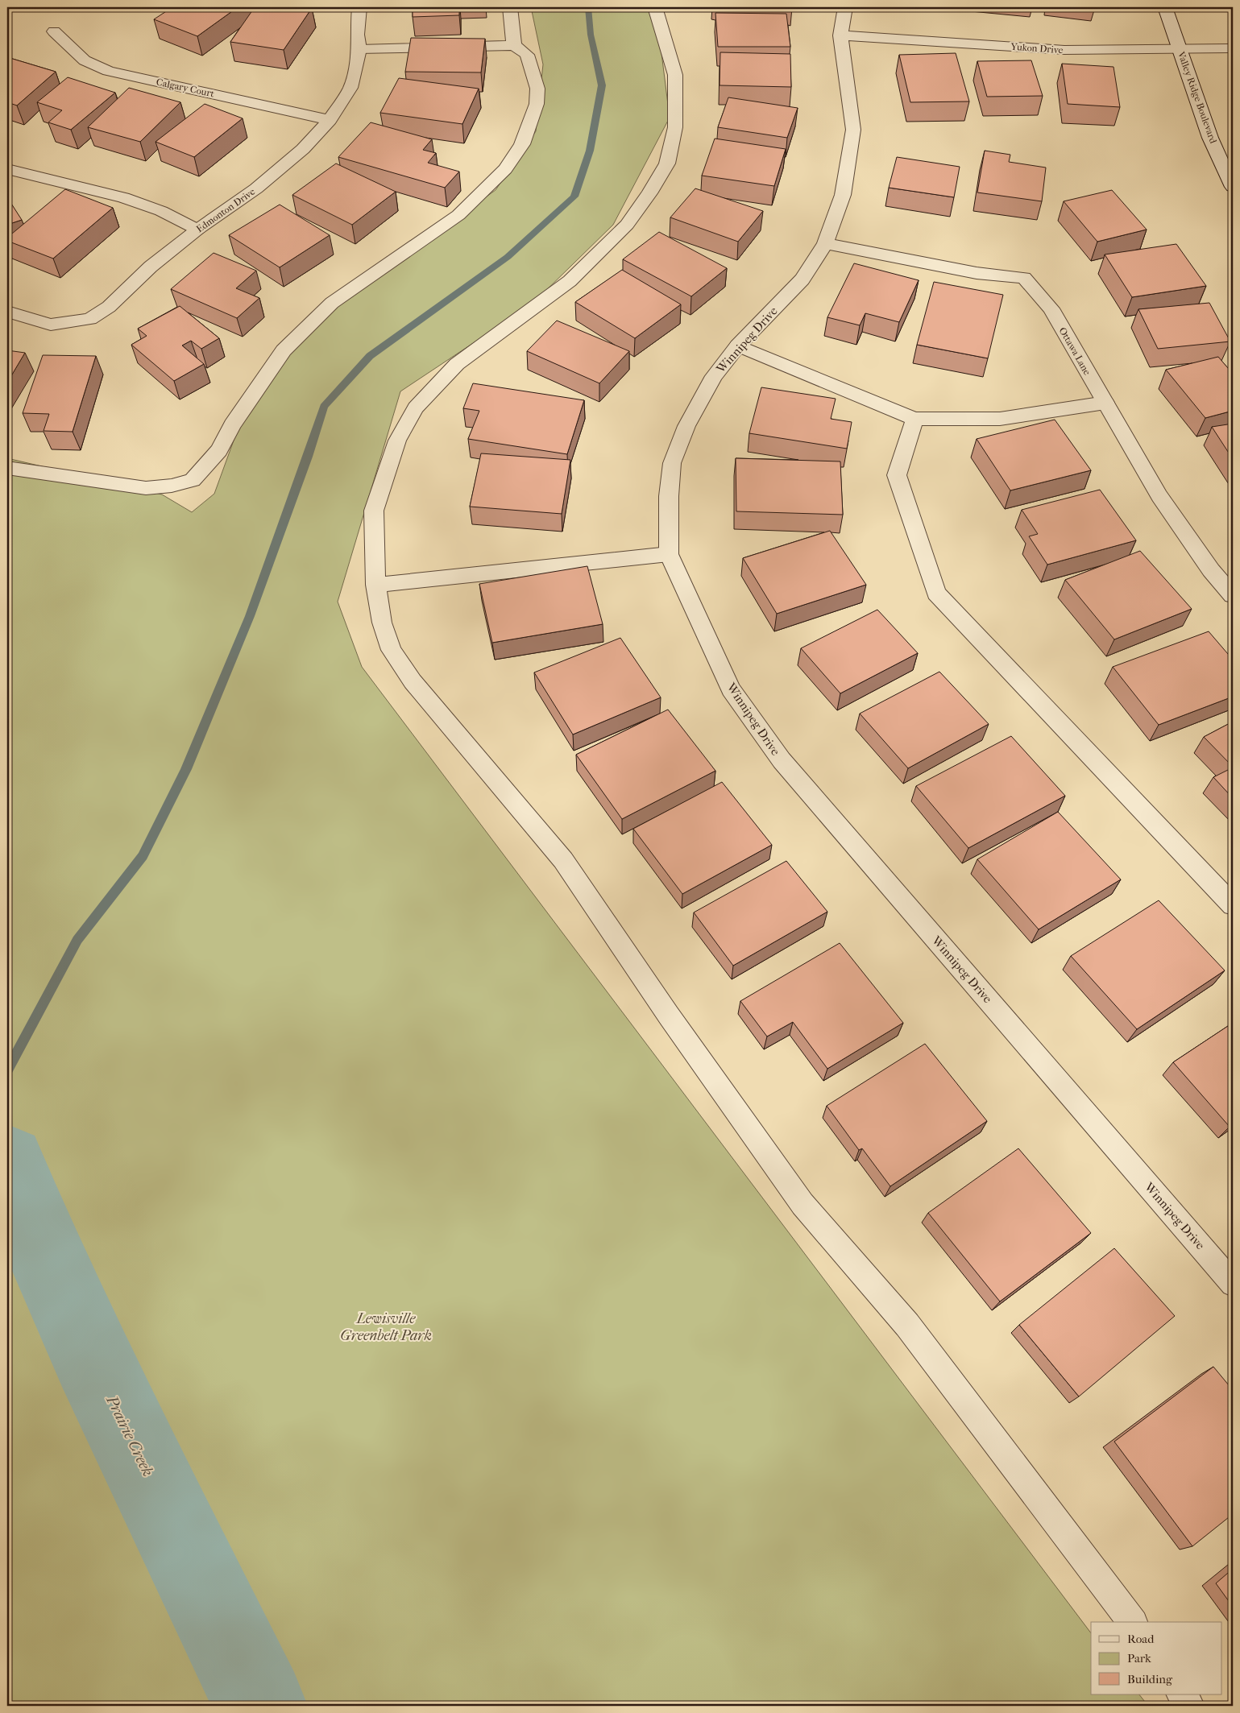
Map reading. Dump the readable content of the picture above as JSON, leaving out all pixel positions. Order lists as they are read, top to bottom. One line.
{"streets":{"street":["Yukon Drive","Calgary Court","Valley Ridge Boulevard","Edmonton Drive","Winnipeg Drive","Ottawa Lane"]},"crossings":[["Yukon Drive","Valley Ridge Boulevard"],["Yukon Drive","Winnipeg Drive"],["Calgary Court","Edmonton Drive"],["Winnipeg Drive","Ottawa Lane"]],"water":["Prairie Creek"],"parks":["Lewisville Greenbelt Park"],"legend":["Road","Park","Building"]}
